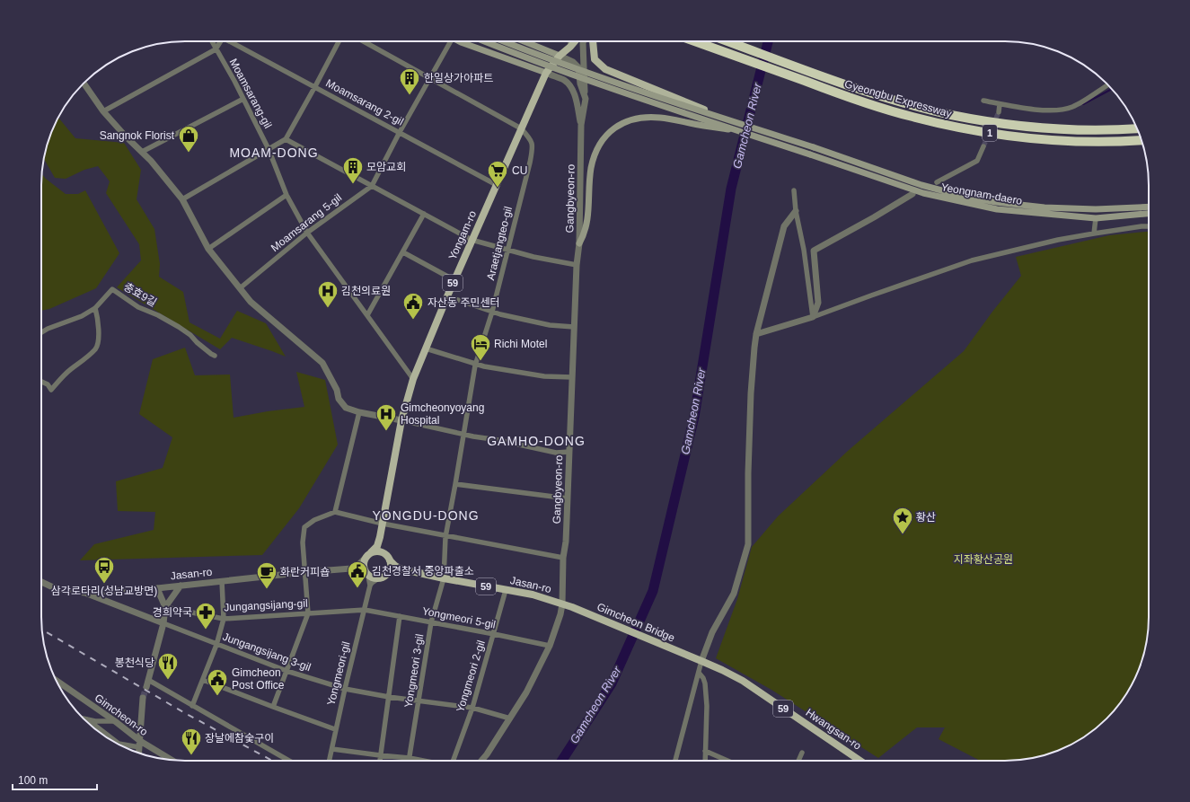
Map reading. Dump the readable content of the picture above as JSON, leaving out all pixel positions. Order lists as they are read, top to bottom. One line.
{"streets":{"highway":["Gyeongbu Expressway","1"],"main road":["Yeongnam-daero","Yongam-ro","59","Jasan-ro","Gimcheon Bridge","Hwangsan-ro"],"street":["Moamsarang-gil","Moamsarang 2-gil","Gangbyeon-ro","Moamsarang 5-gil","Araetjangteo-gil","충효9길","Jungangsijang-gil","Yongmeori 5-gil","Jungangsijang 3-gil","Yongmeori 3-gil","Yongmeori-gil","Yongmeori 2-gil","Gimcheon-ro"]},"crossings":[["Moamsarang-gil","Moamsarang 5-gil"],["Moamsarang-gil","Yongam-ro"],["Moamsarang 2-gil","Moamsarang 5-gil"],["Moamsarang 2-gil","Yongam-ro"],["Gangbyeon-ro","Yongam-ro"],["Gangbyeon-ro","59"],["Gangbyeon-ro","Jasan-ro"],["Gangbyeon-ro","Yongmeori 5-gil"],["Gangbyeon-ro","Jungangsijang 3-gil"],["Yongam-ro","Araetjangteo-gil"],["Yongam-ro","59"],["Araetjangteo-gil","Jasan-ro"],["Araetjangteo-gil","Yongmeori 3-gil"],["59","Jasan-ro"],["59","Yongmeori-gil"],["Jasan-ro","Gimcheon Bridge"],["Jasan-ro","Yongmeori 3-gil"],["Jasan-ro","Yongmeori 2-gil"],["Jungangsijang-gil","Yongmeori 5-gil"],["Jungangsijang-gil","Yongmeori-gil"],["Yongmeori 5-gil","Yongmeori 3-gil"],["Yongmeori 5-gil","Yongmeori-gil"],["Yongmeori 5-gil","Yongmeori 2-gil"],["Gimcheon Bridge","Hwangsan-ro"],["Jungangsijang 3-gil","Yongmeori 3-gil"],["Jungangsijang 3-gil","Yongmeori-gil"],["Jungangsijang 3-gil","Yongmeori 2-gil"]],"districts":["MOAM-DONG","GAMHO-DONG","YONGDU-DONG"],"water":["Gamcheon River"],"parks":["지좌황산공원"],"places":{"building":["한일상가아파트","모암교회"],"shop":["Sangnok Florist"],"supermarket":["CU"],"hospital":["김천의료원","Gimcheonyoyang Hospital"],"public building":["자산동 주민센터","김천경찰서 중앙파출소","Gimcheon Post Office"],"hotel":["Richi Motel"],"place":["황산"],"bus stop":["삼각로타리(성남교방면)"],"cafe":["화란커피숍"],"pharmacy":["경희약국"],"restaurant":["봉천식당","장날에참숯구이"]},"scale_bar":"100 m"}
